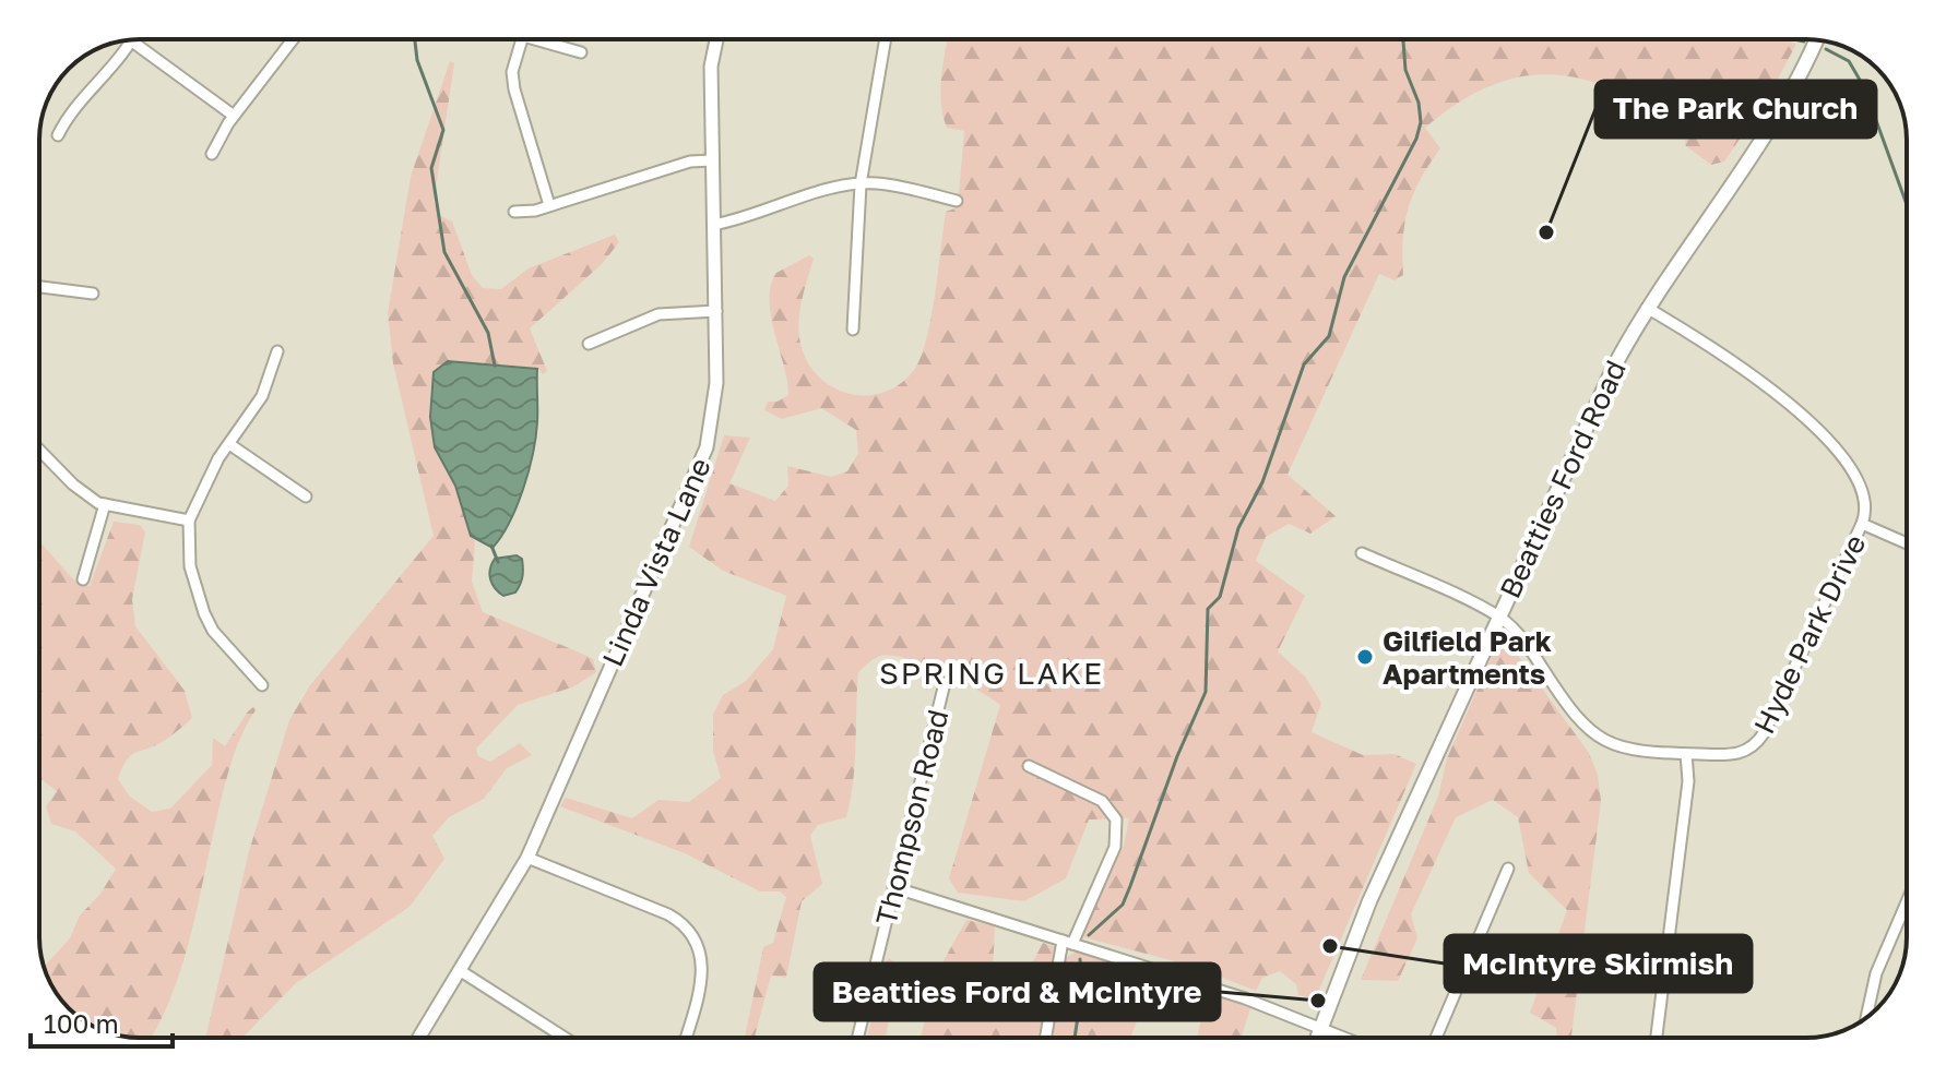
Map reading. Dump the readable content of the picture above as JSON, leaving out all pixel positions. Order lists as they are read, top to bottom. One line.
{"streets":{"main road":["Beatties Ford Road"],"street":["Linda Vista Lane","Hyde Park Drive","Thompson Road"]},"crossings":[["Beatties Ford Road","Hyde Park Drive"]],"districts":["SPRING LAKE"],"places":["The Park Church","Gilfield Park Apartments","McIntyre Skirmish","Beatties Ford & McIntyre"],"scale_bar":"100 m"}
